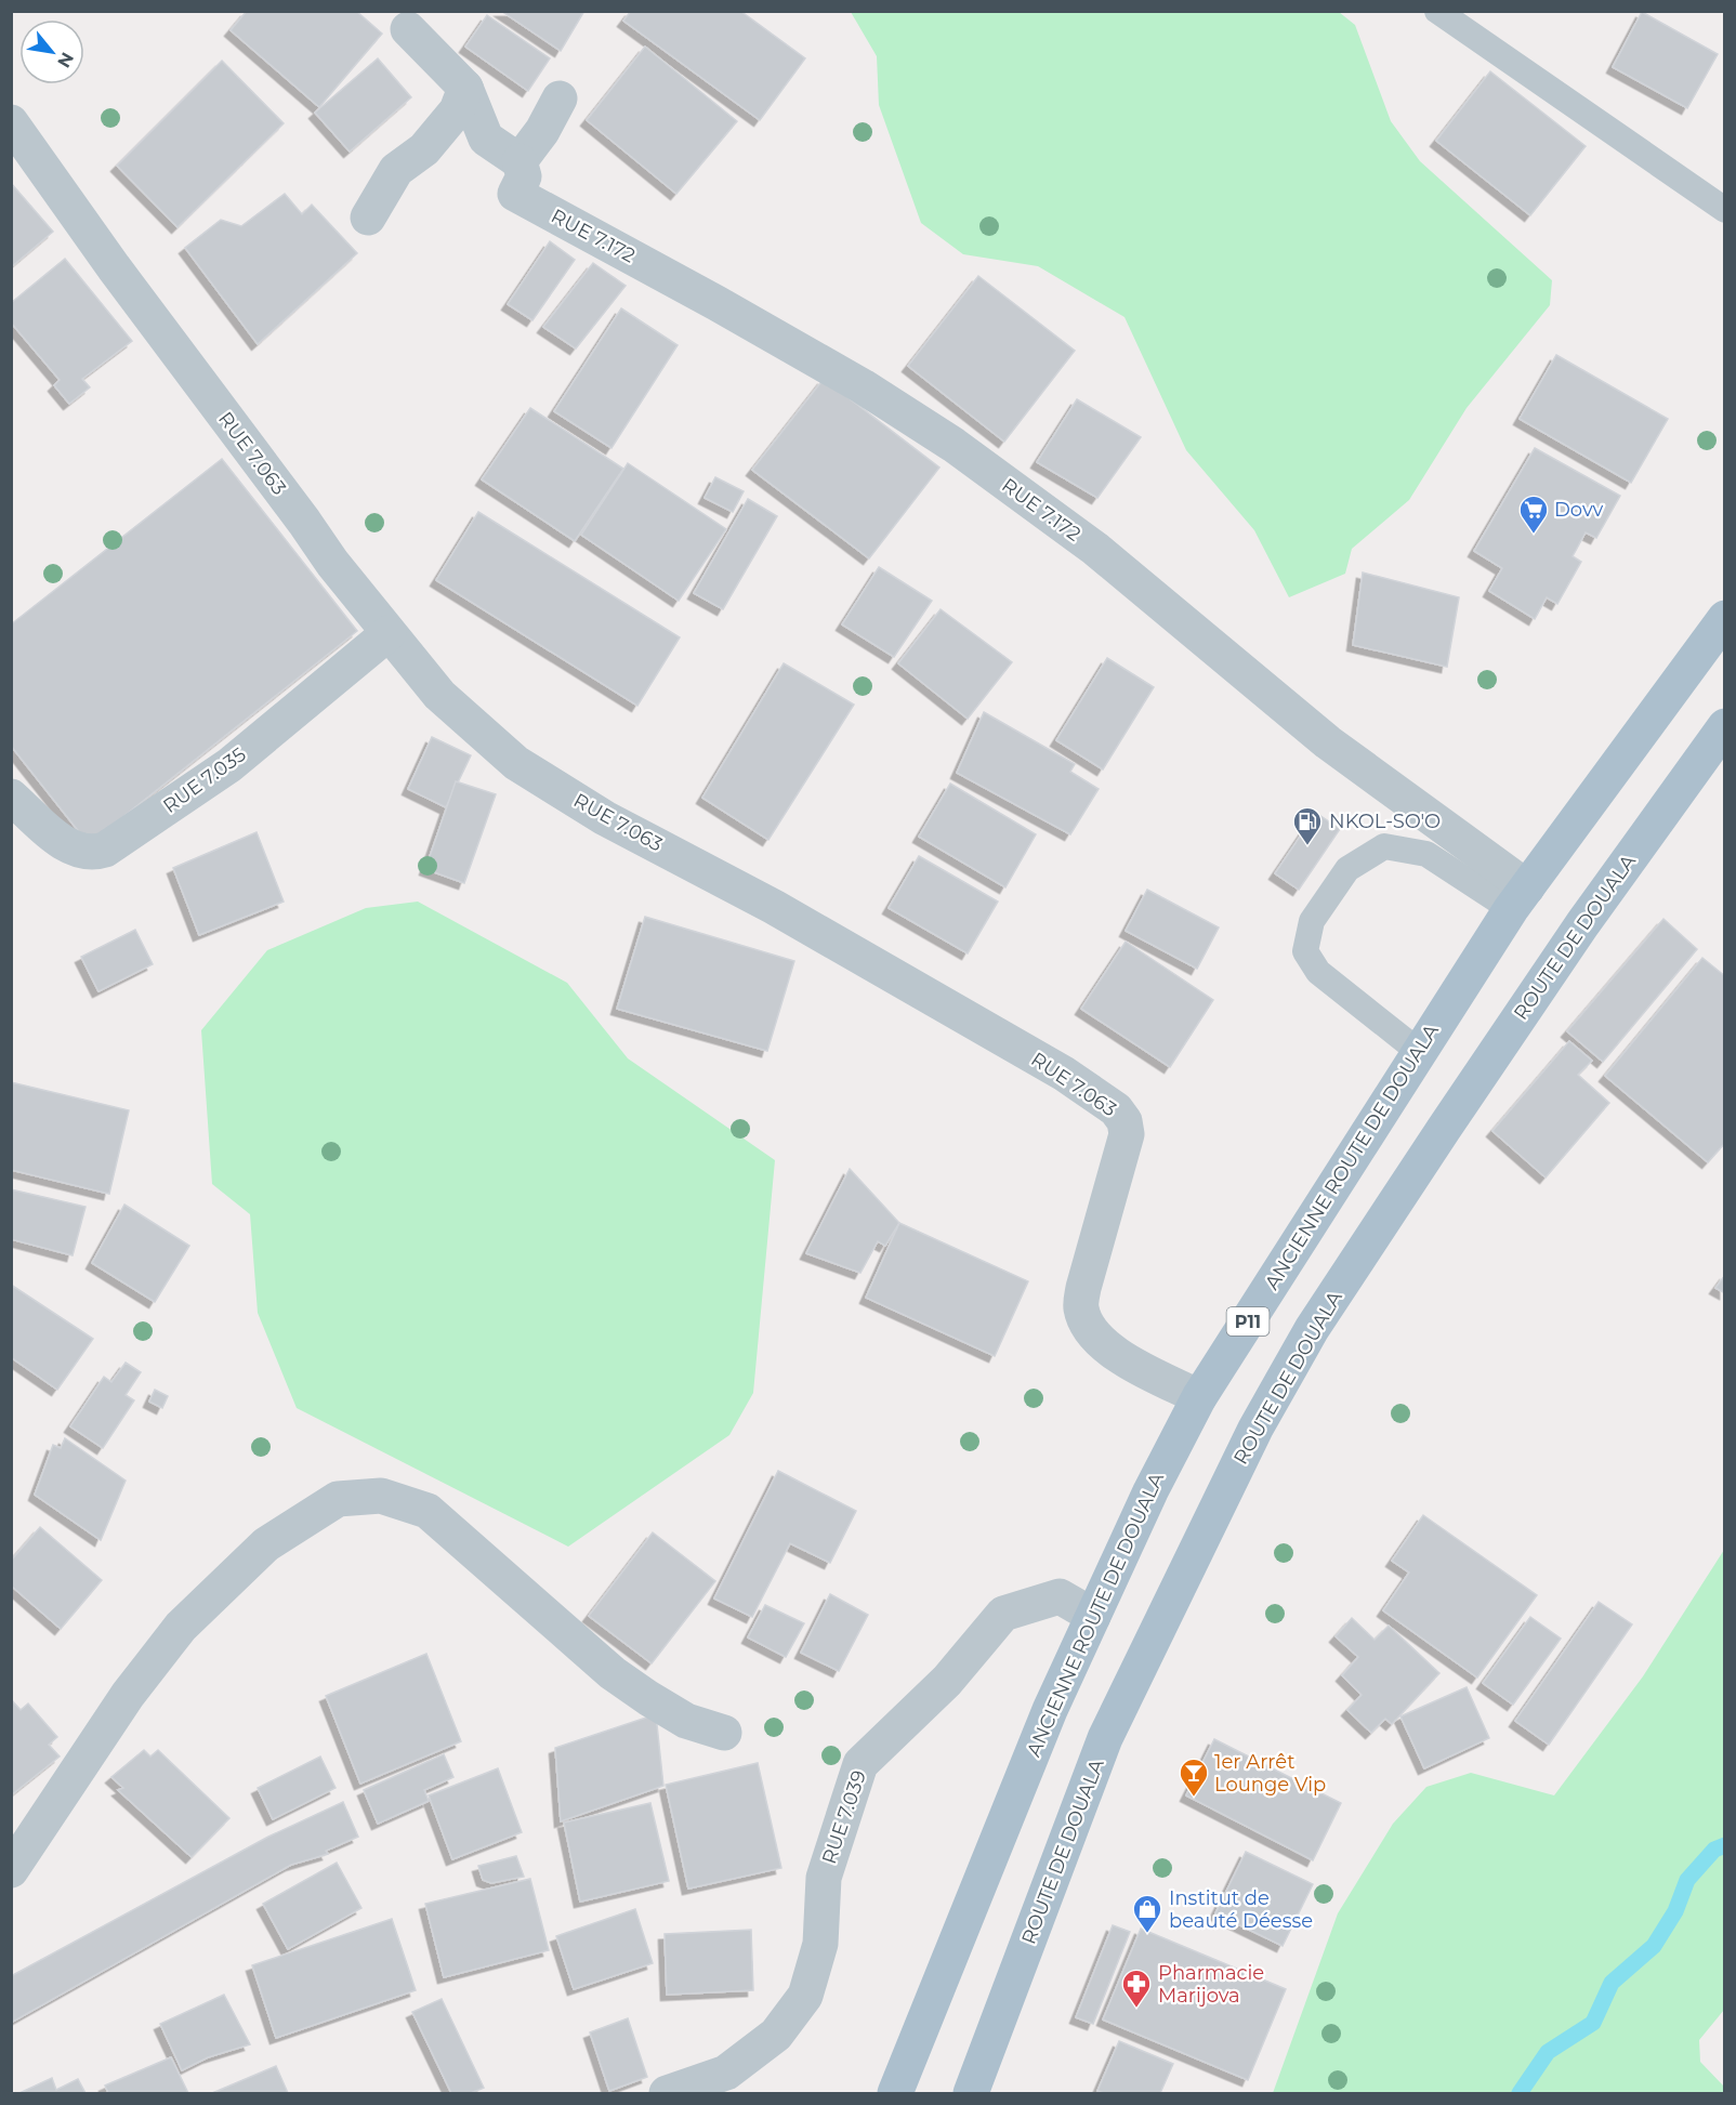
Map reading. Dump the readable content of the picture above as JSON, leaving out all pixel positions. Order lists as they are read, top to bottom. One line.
{"streets":{"main road":["ROUTE DE DOUALA","ANCIENNE ROUTE DE DOUALA","P11"],"street":["RUE 7.172","RUE 7.063","RUE 7.035","RUE 7.039"]},"crossings":[["RUE 7.172","ANCIENNE ROUTE DE DOUALA"],["RUE 7.063","RUE 7.035"],["RUE 7.063","ANCIENNE ROUTE DE DOUALA"],["ANCIENNE ROUTE DE DOUALA","RUE 7.039"]],"places":{"supermarket":["Dovv"],"fuel station":["NKOL-SO'O"],"bar":["1er Arrêt Lounge Vip"],"shop":["Institut de beauté Déesse"],"pharmacy":["Pharmacie Marijova"]},"north":"bottom right"}
